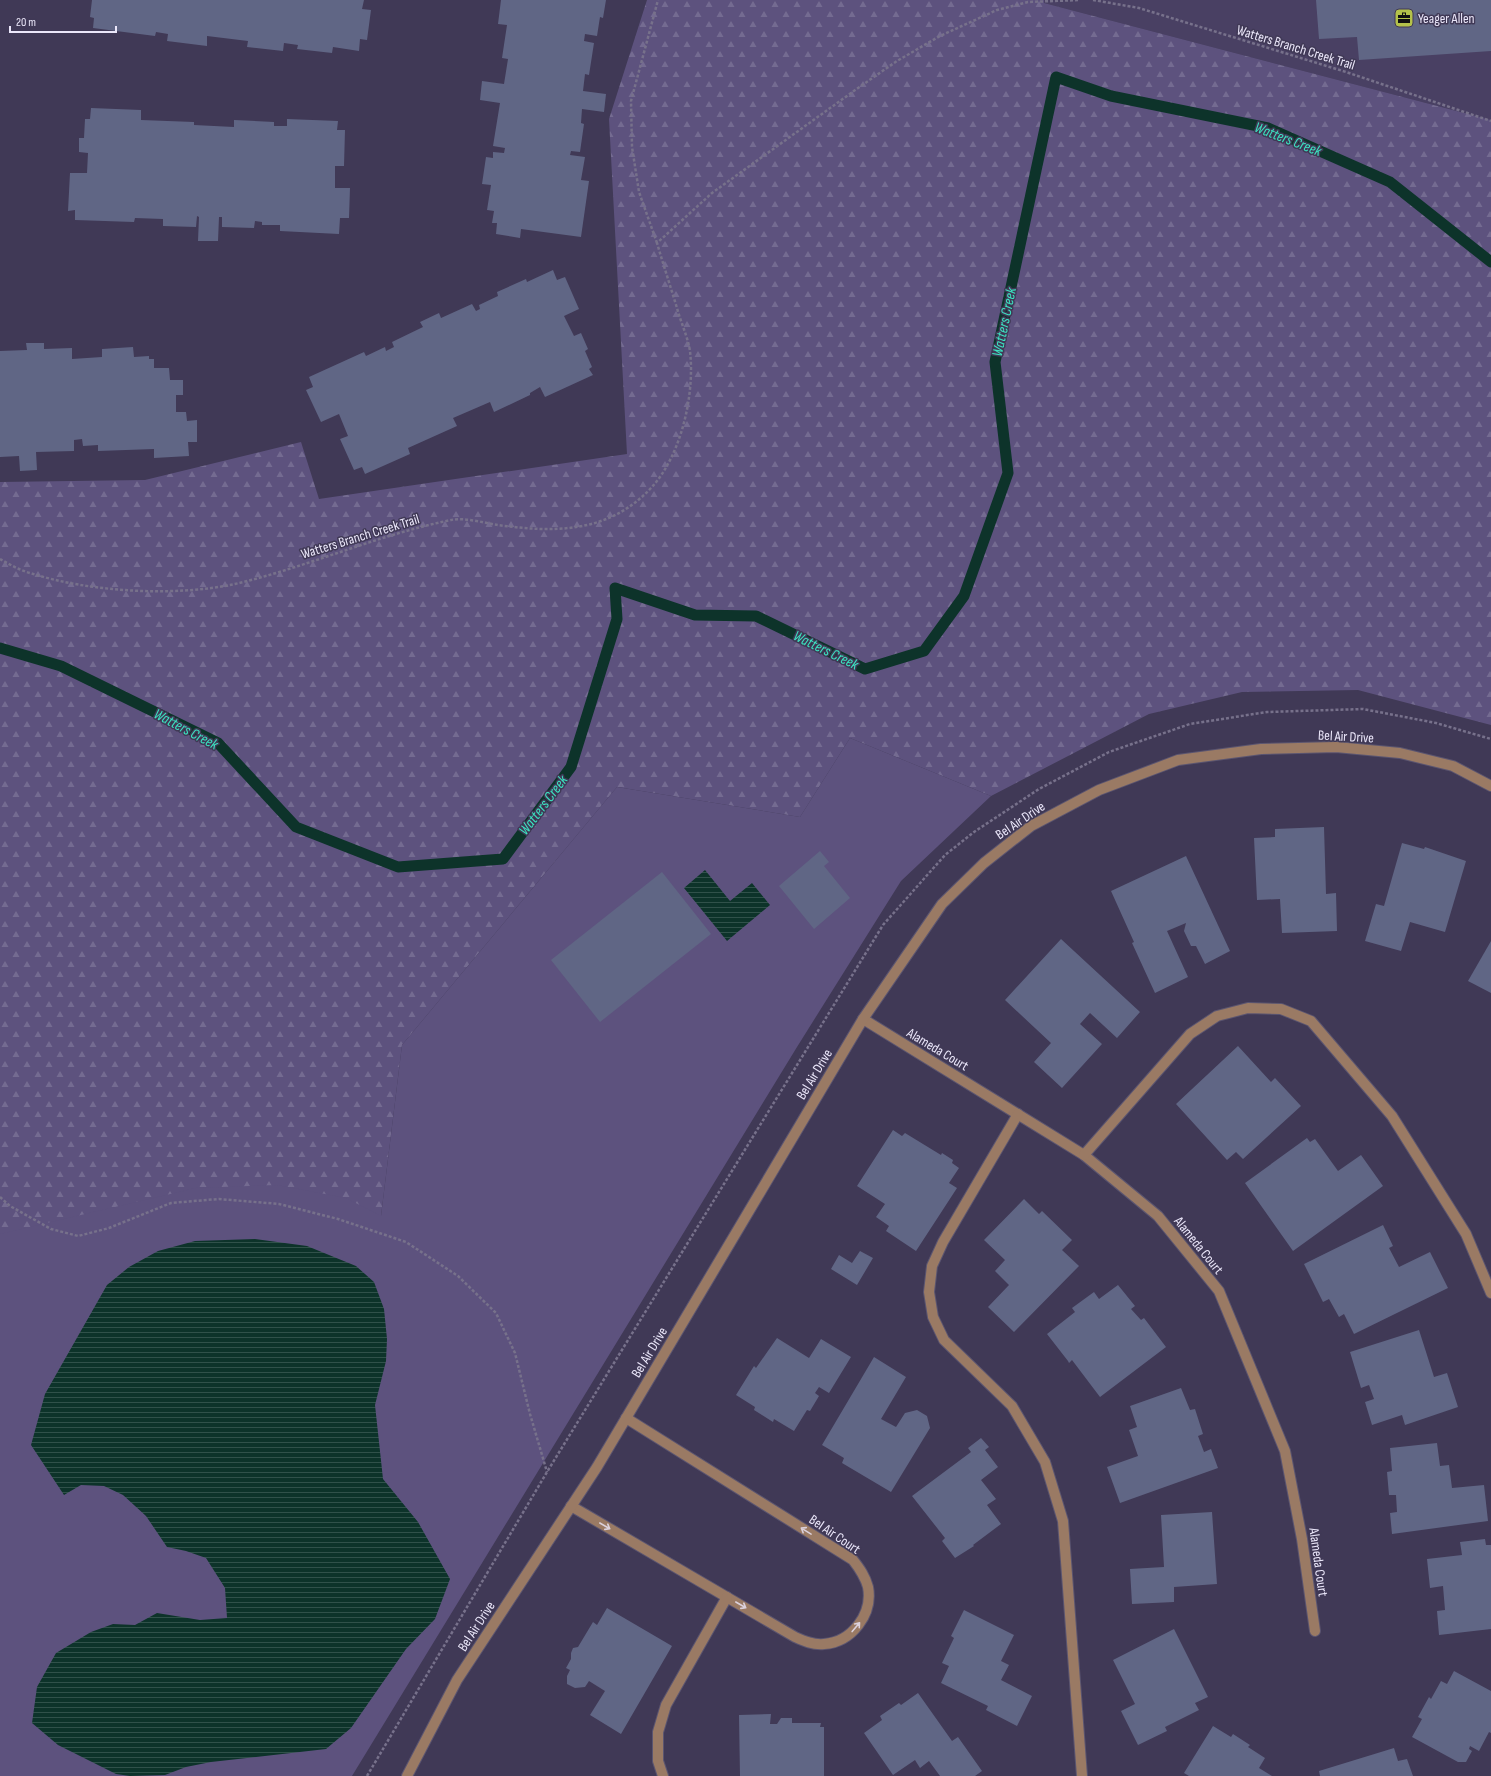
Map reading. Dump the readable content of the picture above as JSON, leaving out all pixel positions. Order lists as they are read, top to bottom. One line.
{"streets":{"street":["Bel Air Drive","Alameda Court","Bel Air Court"],"path":["Watters Branch Creek Trail"]},"crossings":[["Bel Air Drive","Alameda Court"],["Bel Air Drive","Bel Air Court"]],"water":["Watters Creek"],"places":{"office":["Yeager Allen"]},"scale_bar":"20 m"}
